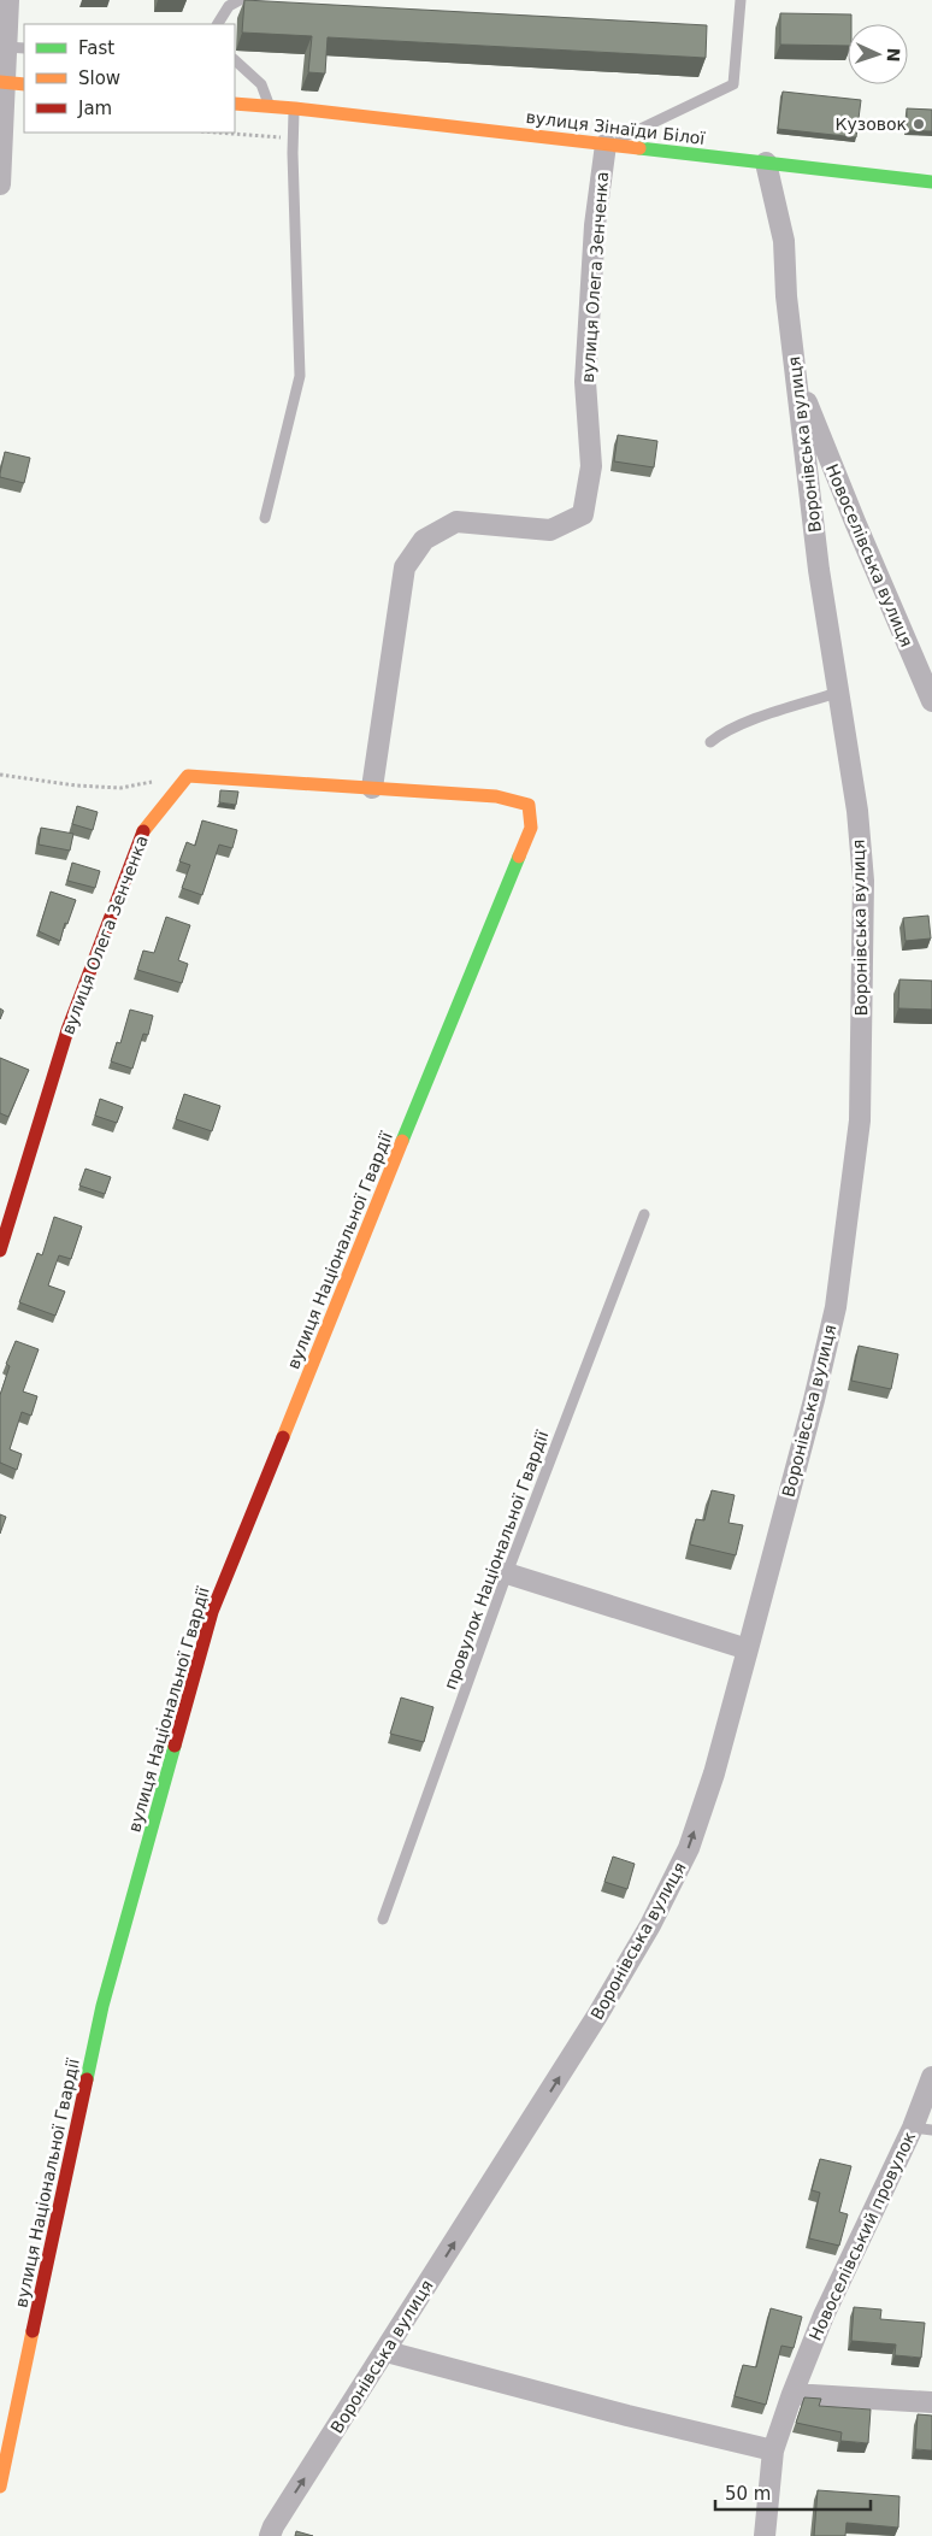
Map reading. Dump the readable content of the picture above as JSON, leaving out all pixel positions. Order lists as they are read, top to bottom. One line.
{"streets":{"street":["вулиця Зінаїди Білої","вулиця Олега Зенченка","Воронівська вулиця","Новоселівська вулиця","вулиця Національної Гвардії","Новоселівський провулок"],"lane":["провулок Національної Гвардії"]},"crossings":[["вулиця Зінаїди Білої","вулиця Олега Зенченка"],["вулиця Зінаїди Білої","Воронівська вулиця"],["вулиця Олега Зенченка","вулиця Національної Гвардії"],["Воронівська вулиця","Новоселівська вулиця"]],"one_way":["Воронівська вулиця"],"places":["Кузовок"],"legend":["Fast","Slow","Jam"],"scale_bar":"50 m","north":"right"}
